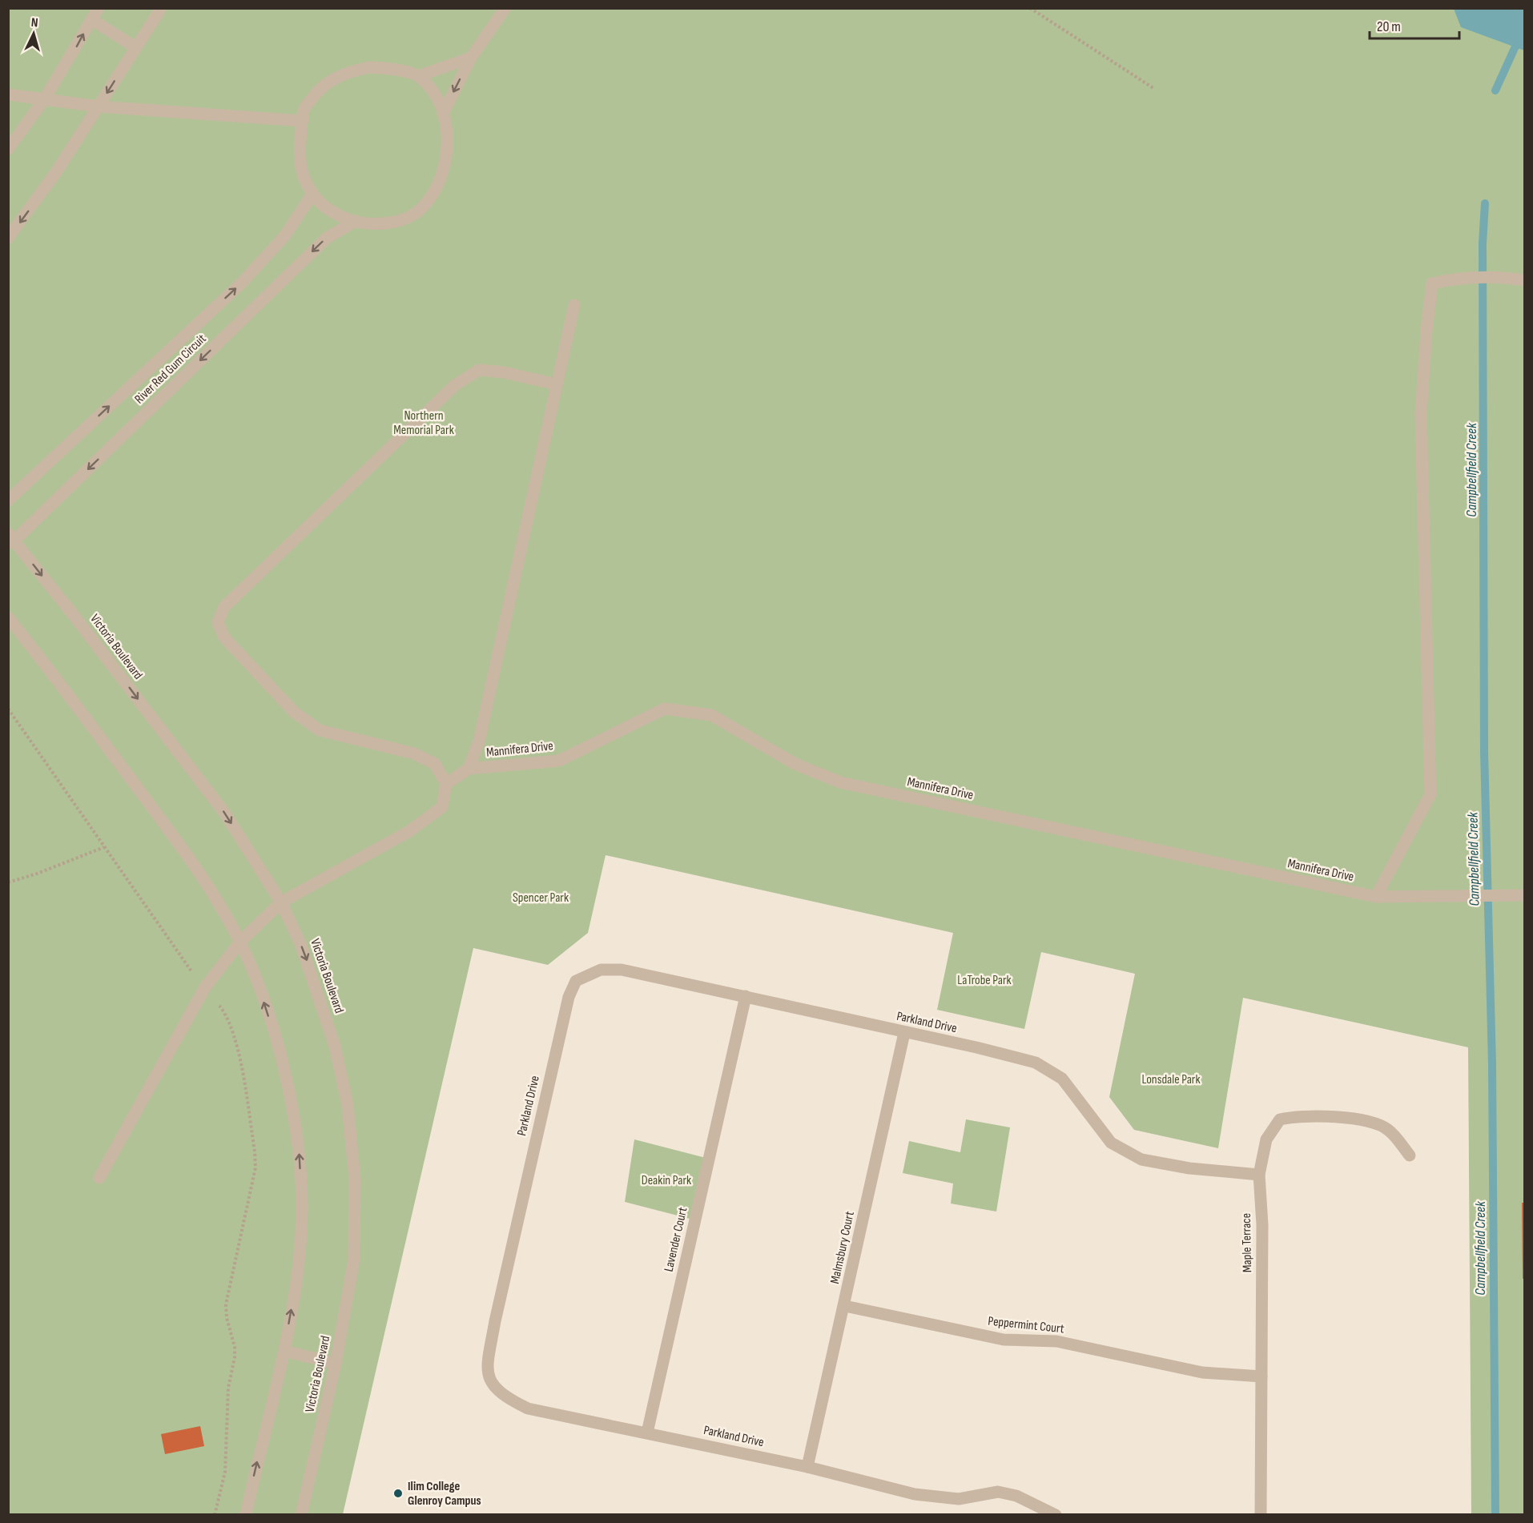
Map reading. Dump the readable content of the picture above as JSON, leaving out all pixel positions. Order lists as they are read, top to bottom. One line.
{"streets":{"lane":["River Red Gum Circuit","Victoria Boulevard","Mannifera Drive","Parkland Drive","Lavender Court","Maple Terrace","Malmsbury Court","Peppermint Court"]},"crossings":[["River Red Gum Circuit","Victoria Boulevard"],["Parkland Drive","Lavender Court"],["Parkland Drive","Maple Terrace"],["Parkland Drive","Malmsbury Court"],["Maple Terrace","Peppermint Court"],["Malmsbury Court","Peppermint Court"]],"water":["Campbellfield Creek"],"parks":["Northern Memorial Park","Spencer Park","LaTrobe Park","Lonsdale Park","Deakin Park"],"places":["Ilim College Glenroy Campus"],"scale_bar":"20 m","north":"top"}
